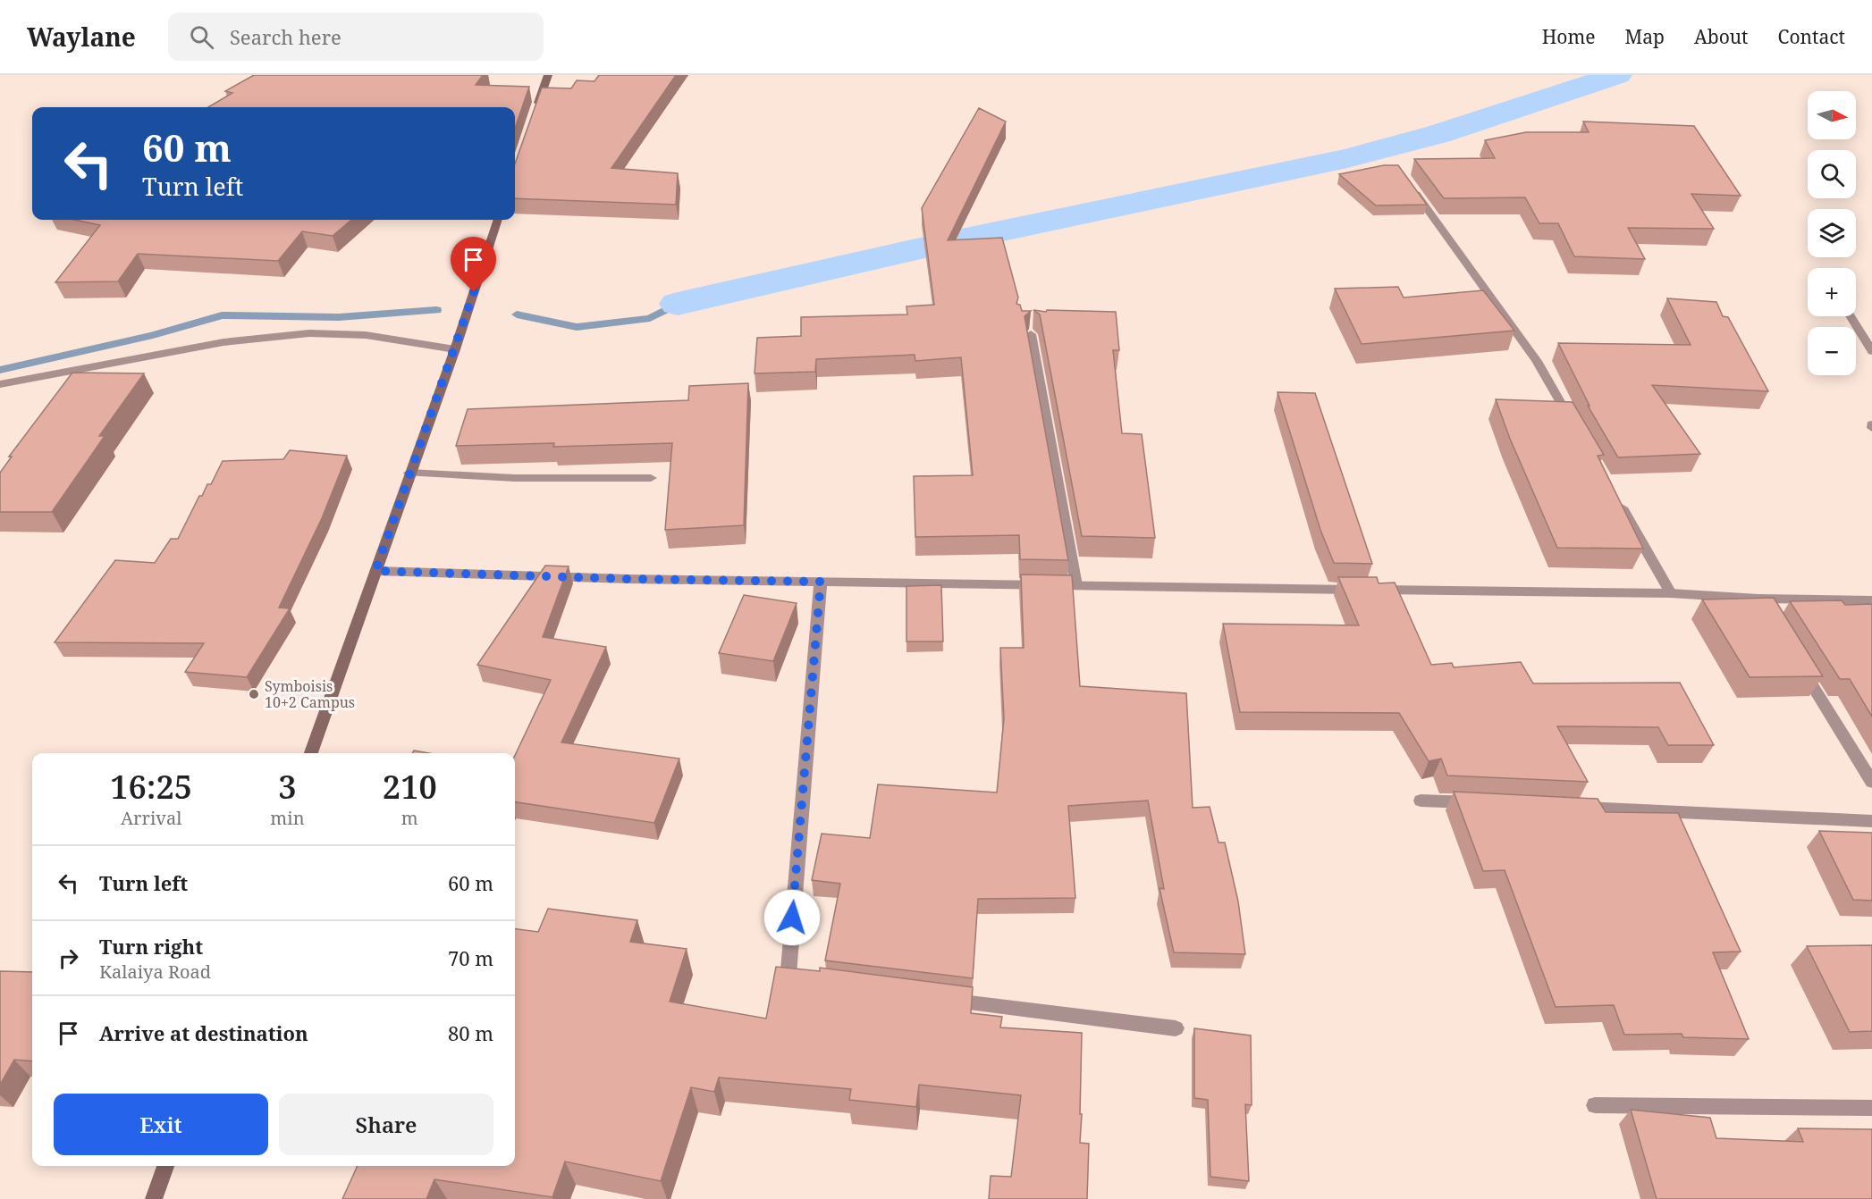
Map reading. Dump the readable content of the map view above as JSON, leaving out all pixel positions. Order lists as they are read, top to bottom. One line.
{"places":["Symboisis 10+2 Campus"],"north":"right","page":{"header":"Waylane","search":"Search here","nav":["Home","Map","About","Contact"],"map_buttons":["+","−"],"turn":["60 m","Turn left"],"eta":["16:25","Arrival","3","min","210","m"],"list":[{"name":"Turn left","value":"60 m"},{"name":"Turn right","note":"Kalaiya Road","value":"70 m"},{"name":"Arrive at destination","value":"80 m"}],"buttons":["Exit","Share"]}}
